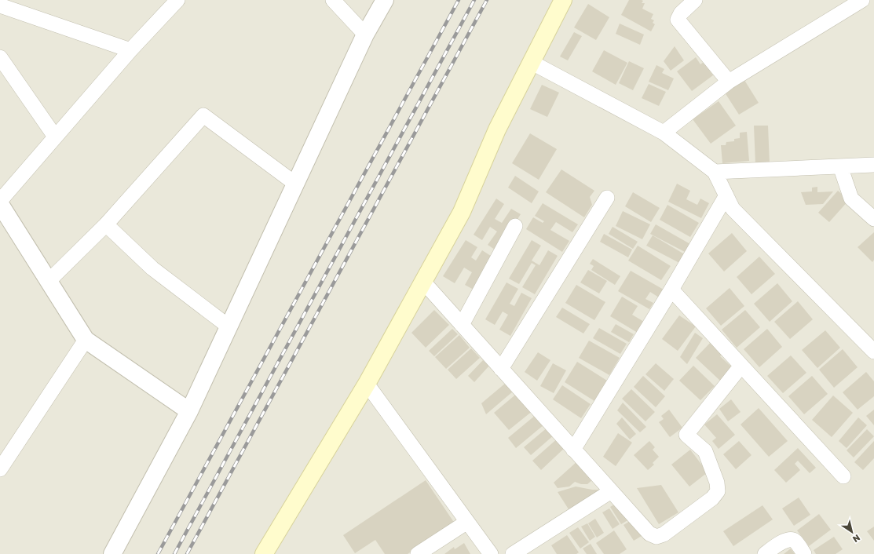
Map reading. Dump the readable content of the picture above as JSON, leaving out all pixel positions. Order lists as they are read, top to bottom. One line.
{"north":"bottom right"}
